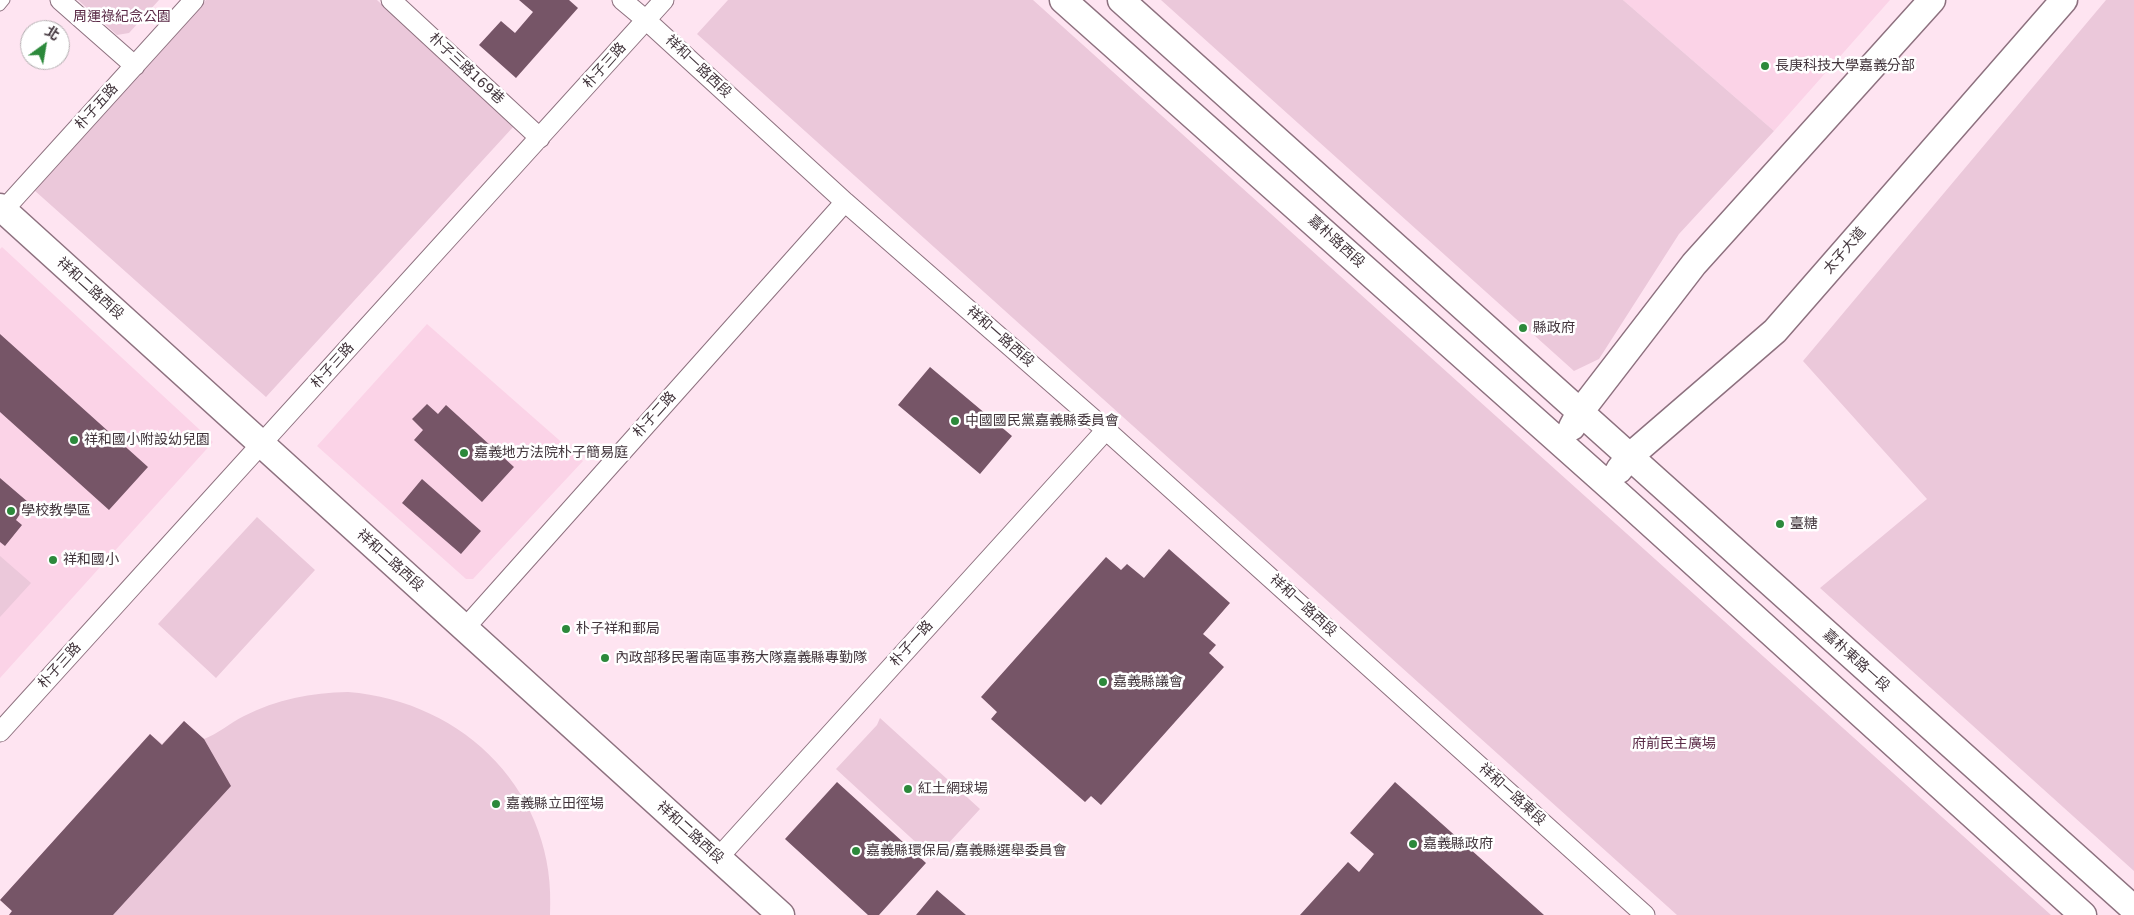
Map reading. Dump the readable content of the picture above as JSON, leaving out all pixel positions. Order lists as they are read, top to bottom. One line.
{"streets":{"main road":["嘉朴路西段","太子大道","祥和二路西段","嘉朴東路一段"],"street":["朴子三路","祥和一路西段","朴子三路169巷","朴子五路","朴子二路","朴子一路","祥和一路東段"]},"crossings":[["朴子三路","祥和一路西段"],["朴子三路","朴子三路169巷"],["朴子三路","祥和二路西段"],["祥和一路西段","朴子二路"],["祥和一路西段","朴子一路"],["祥和一路西段","祥和一路東段"],["朴子五路","祥和二路西段"],["嘉朴路西段","太子大道"],["太子大道","嘉朴東路一段"],["祥和二路西段","朴子二路"],["祥和二路西段","朴子一路"]],"parks":["周運祿紀念公園","府前民主廣場"],"places":["長庚科技大學嘉義分部","縣政府","中國國民黨嘉義縣委員會","祥和國小附設幼兒園","嘉義地方法院朴子簡易庭","學校教學區","臺糖","祥和國小","朴子祥和郵局","內政部移民署南區事務大隊嘉義縣專勤隊","嘉義縣議會","紅土網球場","嘉義縣立田徑場","嘉義縣政府","嘉義縣環保局/嘉義縣選舉委員會"],"north":"top right"}
